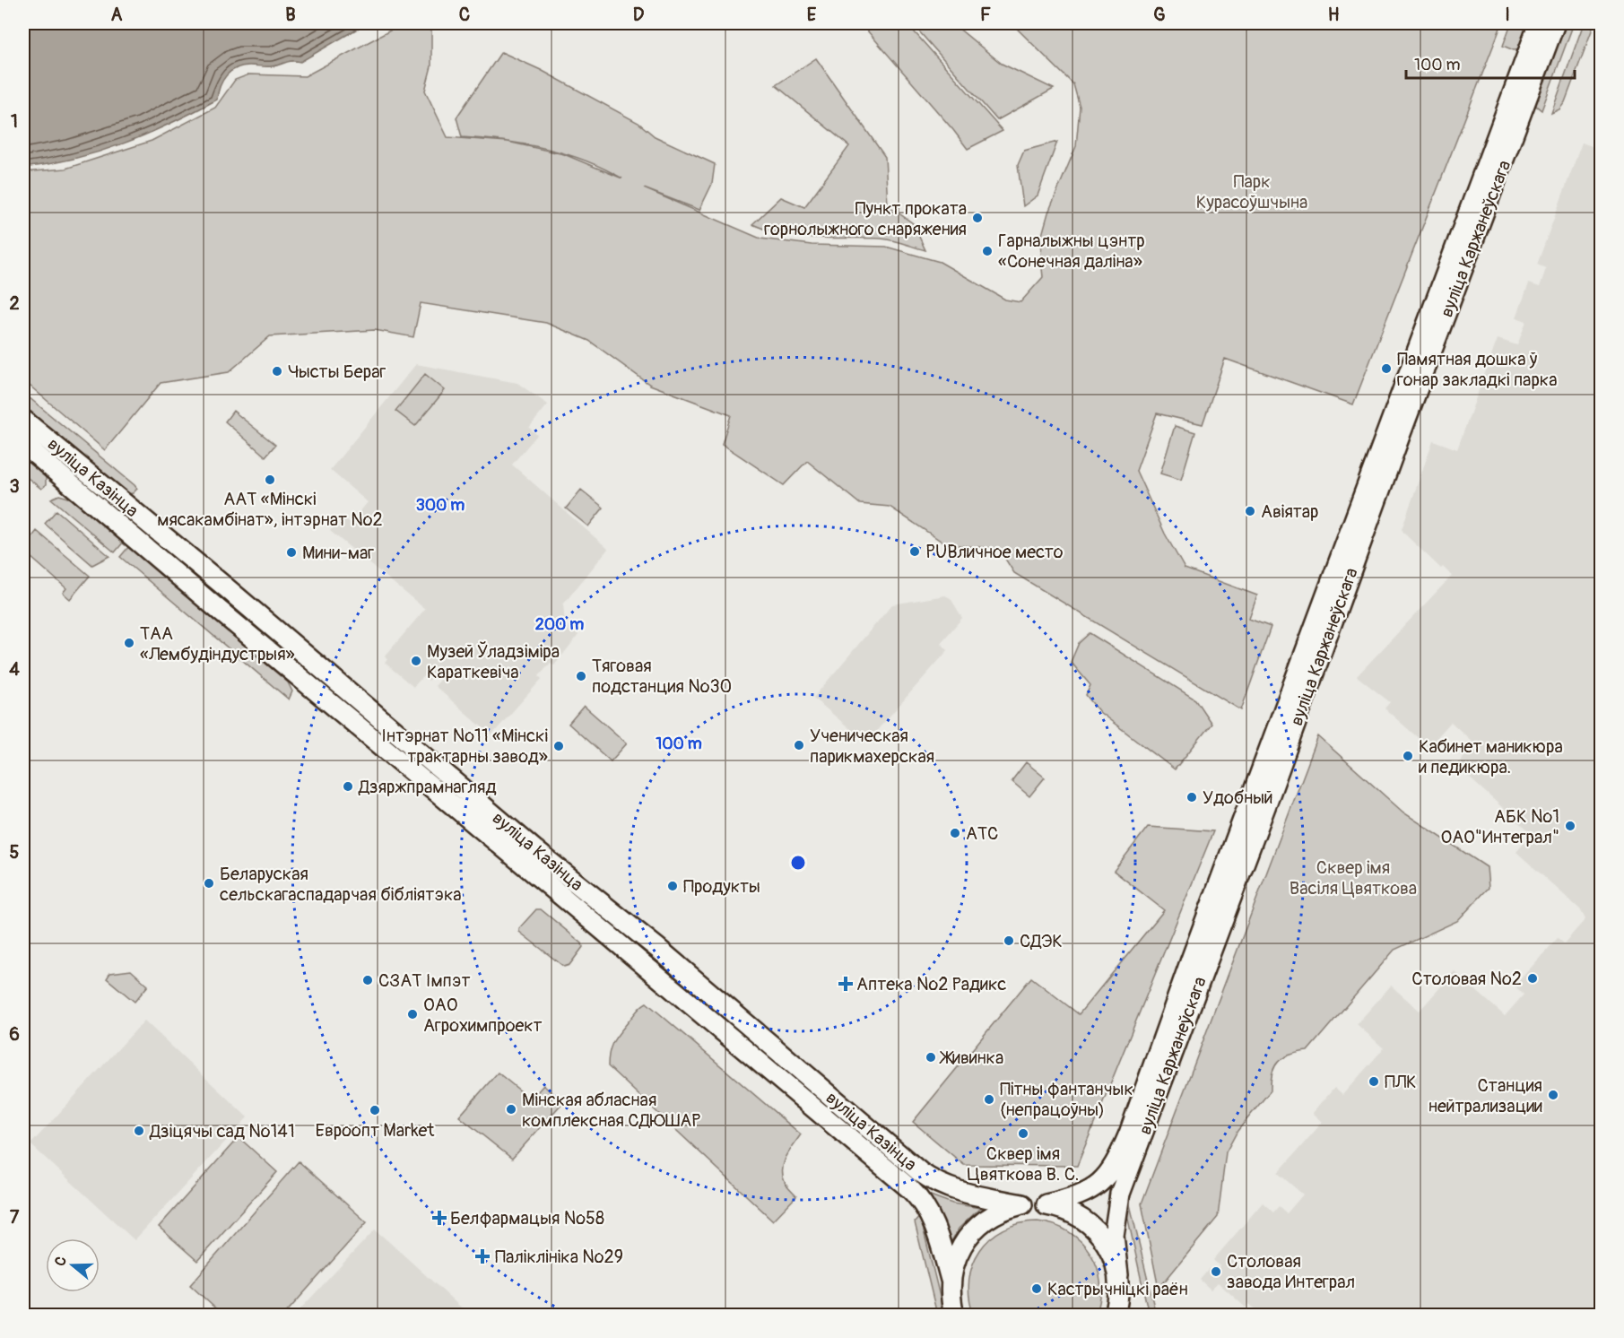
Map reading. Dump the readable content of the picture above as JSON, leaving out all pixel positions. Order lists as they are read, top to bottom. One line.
{"streets":{"main road":["вуліца Каржанеўскага","вуліца Казінца"]},"parks":["Парк Курасоўшчына","Сквер імя Васіля Цвяткова"],"places":{"other":["Пункт проката горнолыжного снаряжения","Гарналыжны цэнтр «Сонечная даліна»","Памятная дошка ў гонар закладкі парка","Чысты Бераг","ААТ «Мінскі мясакамбінат», інтэрнат №2","Авіятар","PUBличное место","Мини-маг","ТАА «Лембудіндустрыя»","Музей Ўладзіміра Караткевіча","Тяговая подстанция №30","Ученическая парикмахерская","Інтэрнат №11 «Мінскі трактарны завод»","Кабинет маникюра и педикюра.","Дзяржпрамнагляд","Удобный","АБК №1 ОАО\"Интеграл\"","АТС","Беларуская сельскагаспадарчая бібліятэка","Продукты","СДЭК","Столовая №2","СЗАТ Імпэт","ОАО Агрохимпроект","Живинка","ПЛК","Станция нейтрализации","Пітны фантанчык (непрацоўны)","Мінская абласная комплексная СДЮШАР","Евроопт Market","Дзіцячы сад №141","Сквер імя Цвяткова В. С.","Столовая завода Интеграл","Кастрычніцкі раён"],"health":["Аптека №2 Радикс","Белфармацыя №58","Паліклініка №29"]},"scale_bar":"100 m","north":"left","grid":{"columns":["A","B","C","D","E","F","G","H","I"],"rows":["1","2","3","4","5","6","7"]},"rings":["300 m","200 m","100 m"]}
